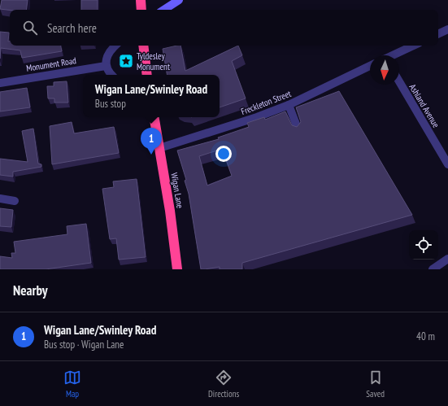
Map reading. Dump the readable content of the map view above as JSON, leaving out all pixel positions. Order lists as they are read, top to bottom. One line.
{"streets":{"highway":["Wigan Lane"],"street":["Monument Road","Freckleton Street","Ashland Avenue"]},"crossings":[["Freckleton Street","Wigan Lane"]],"places":{"place":["Tyldesley Monument"]},"north":"bottom","page":{"search":"Search here","popup":["Wigan Lane/Swinley Road","Bus stop"],"pins":"1","heading":"Nearby","list":[{"mark":"1","name":"Wigan Lane/Swinley Road","note":"Bus stop · Wigan Lane","value":"40 m"}],"nav":["Map","Directions","Saved"]}}
